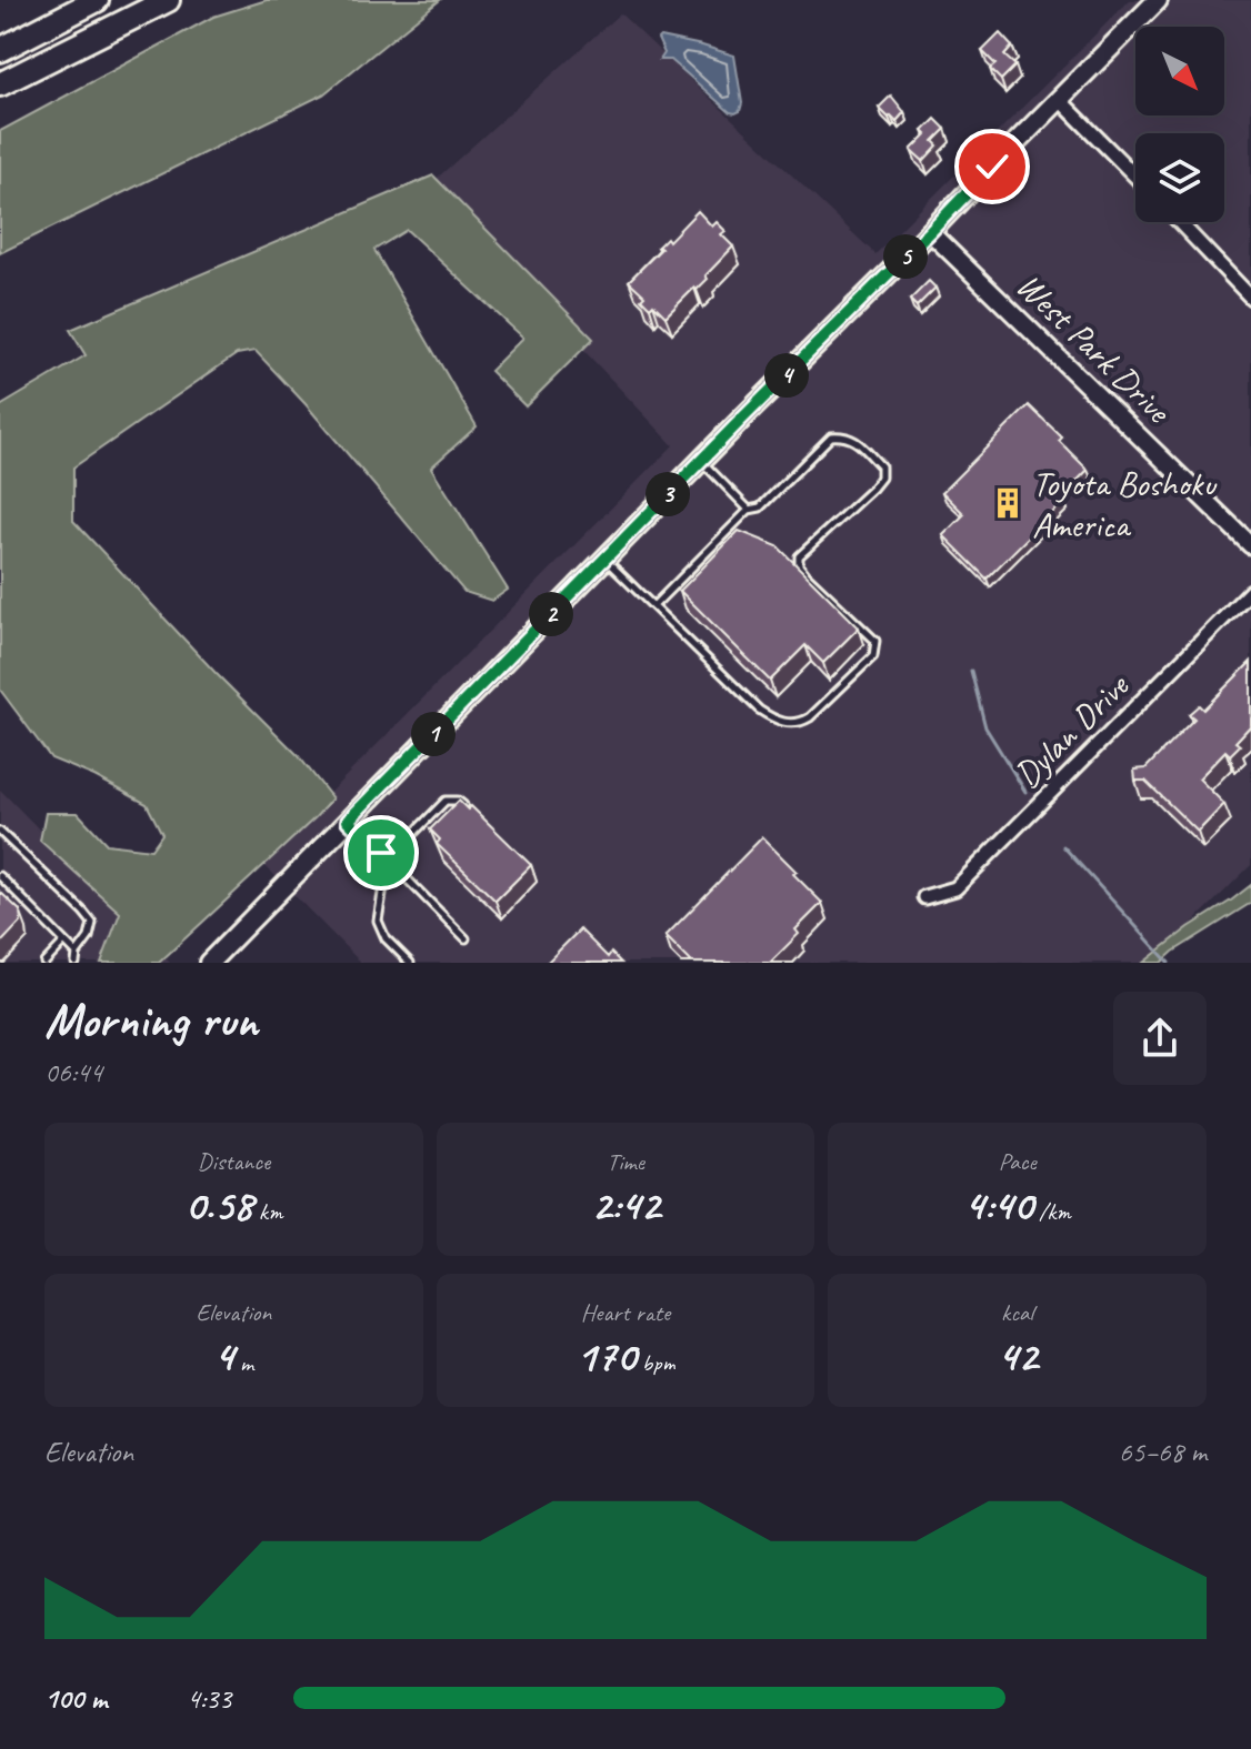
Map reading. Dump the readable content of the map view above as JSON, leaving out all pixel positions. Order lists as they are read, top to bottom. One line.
{"streets":{"street":["West Park Drive","Dylan Drive"]},"places":{"building":["Toyota Boshoku America"]},"north":"bottom right","page":{"pins":["5","4","3","2","1"],"heading":["Morning run","06:44"],"stats":[["Distance","0.58 km"],["Time","2:42"],["Pace","4:40 /km"],["Elevation","4 m"],["Heart rate","170 bpm"],["kcal","42"]],"chart":["Elevation","65–68 m"],"list":[{"name":"100 m","note":"4:33"}]}}
